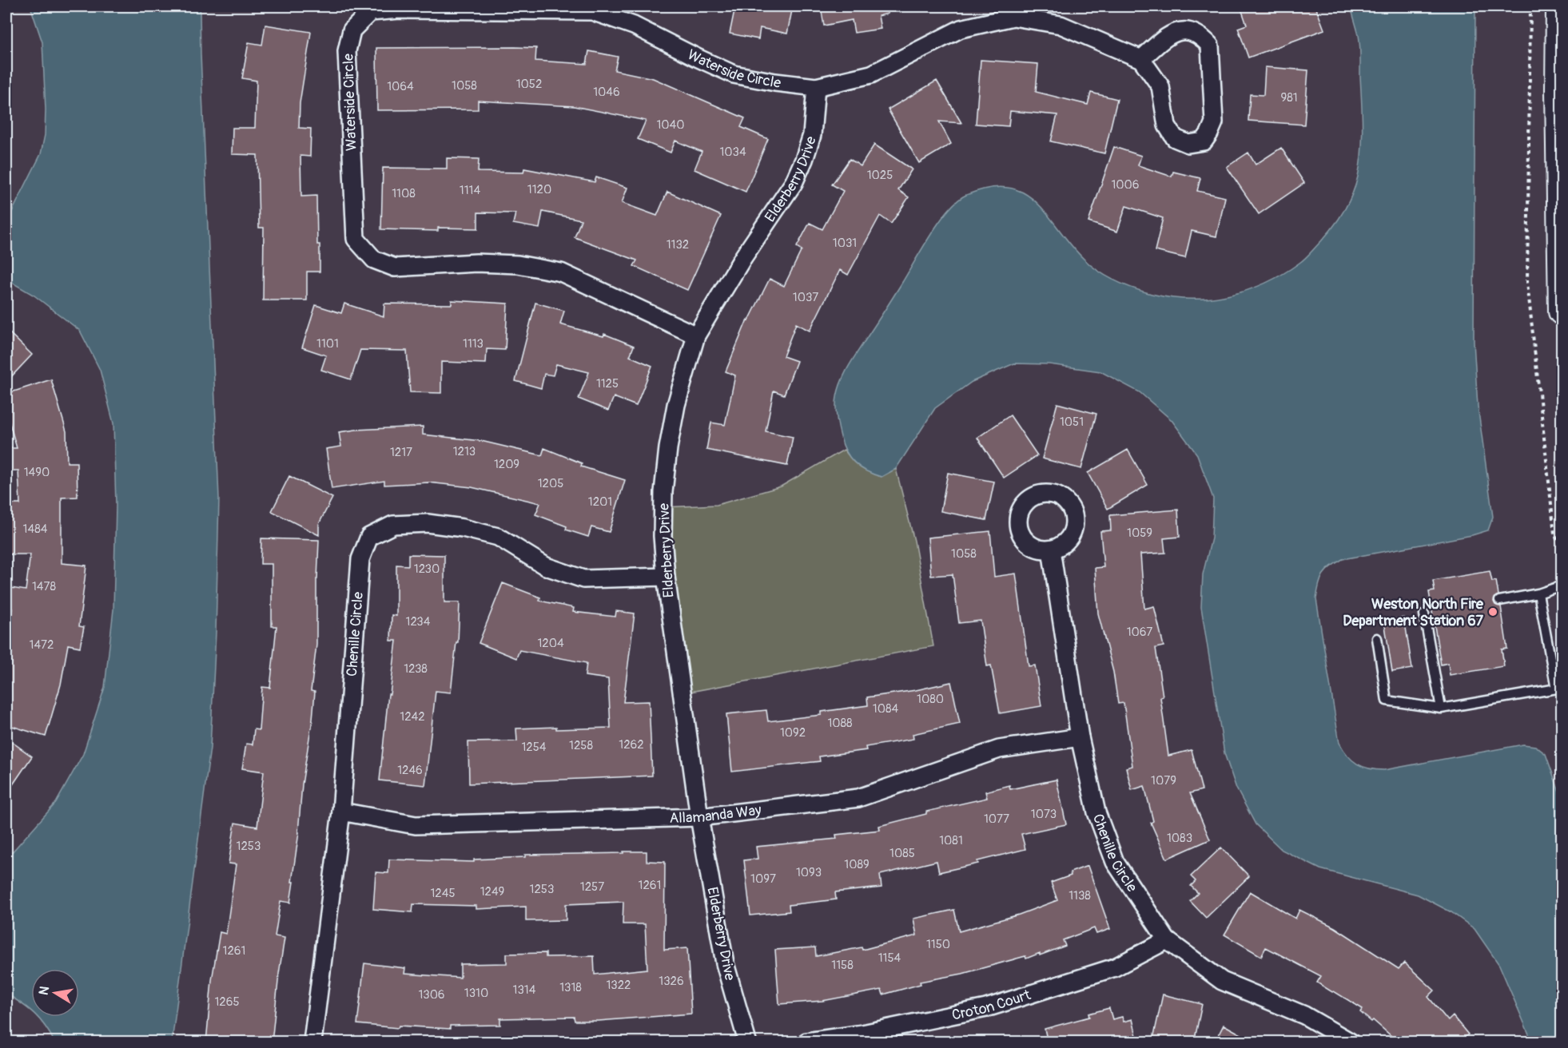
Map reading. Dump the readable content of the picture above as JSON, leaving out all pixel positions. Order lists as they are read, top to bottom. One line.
{"streets":{"street":["Waterside Circle","Elderberry Drive","Chenille Circle","Allamanda Way","Croton Court"]},"crossings":[["Waterside Circle","Elderberry Drive"],["Elderberry Drive","Chenille Circle"],["Elderberry Drive","Allamanda Way"],["Chenille Circle","Allamanda Way"],["Chenille Circle","Croton Court"]],"places":["Weston North Fire Department Station 67"],"house_numbers":["1052","1058","1064","1046","981","1040","1034","1025","1006","1120","1114","1108","1031","1132","1037","1101","1113","1125","1051","1213","1217","1209","1490","1205","1201","1484","1059","1058","1230","1478","1234","1067","1204","1472","1238","1080","1084","1242","1088","1092","1262","1258","1254","1246","1079","1073","1077","1083","1081","1253","1085","1089","1093","1097","1261","1257","1253","1249","1245","1138","1150","1261","1154","1158","1326","1322","1318","1314","1310","1306","1265"],"north":"left"}
